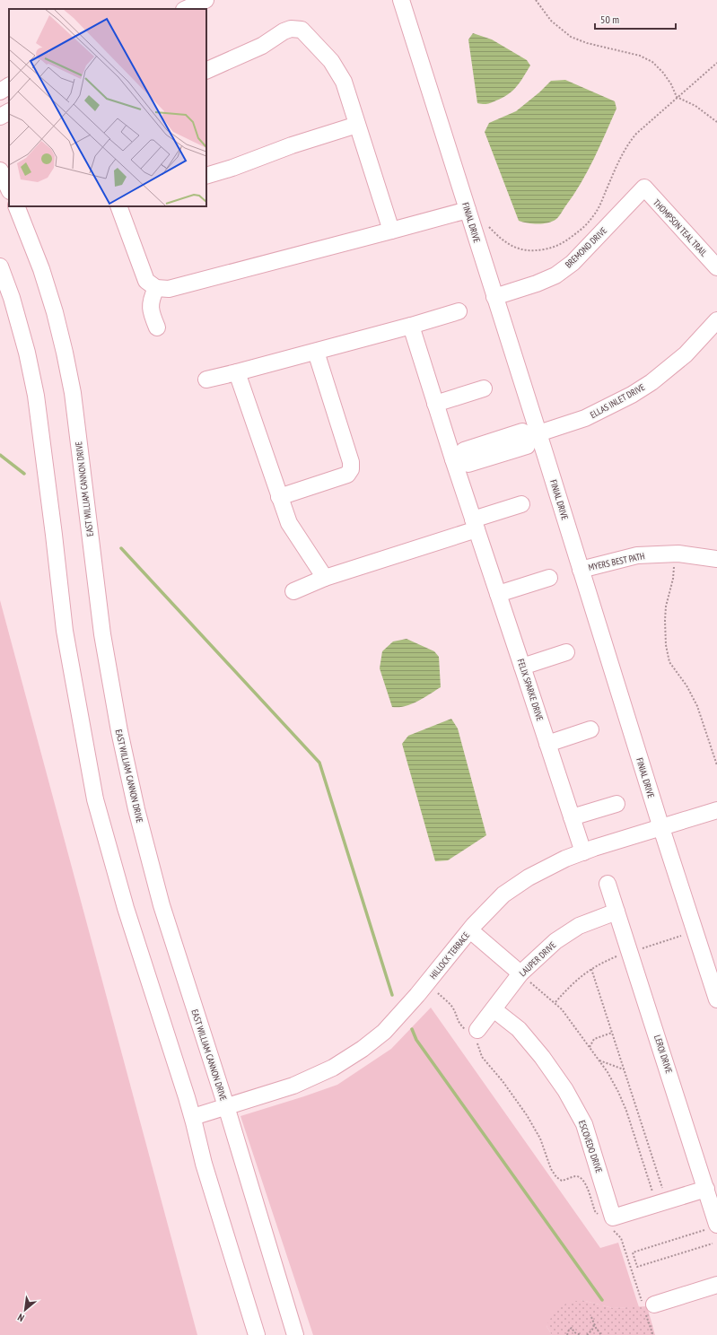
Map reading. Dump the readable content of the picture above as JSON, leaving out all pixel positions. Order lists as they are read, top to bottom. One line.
{"streets":{"street":["FINIAL DRIVE","THOMPSON TEAL TRAIL","BREMOND DRIVE","ELLAS INLET DRIVE","EAST WILLIAM CANNON DRIVE","MYERS BEST PATH","FELIX SPARKE DRIVE","HILLOCK TERRACE","LAUPER DRIVE","LEROI DRIVE","ESCOVEDO DRIVE"]},"crossings":[["FINIAL DRIVE","BREMOND DRIVE"],["FINIAL DRIVE","ELLAS INLET DRIVE"],["FINIAL DRIVE","MYERS BEST PATH"],["FINIAL DRIVE","HILLOCK TERRACE"],["THOMPSON TEAL TRAIL","BREMOND DRIVE"],["EAST WILLIAM CANNON DRIVE","HILLOCK TERRACE"],["FELIX SPARKE DRIVE","HILLOCK TERRACE"],["LAUPER DRIVE","LEROI DRIVE"],["LAUPER DRIVE","ESCOVEDO DRIVE"],["LEROI DRIVE","ESCOVEDO DRIVE"]],"scale_bar":"50 m","north":"bottom left"}
